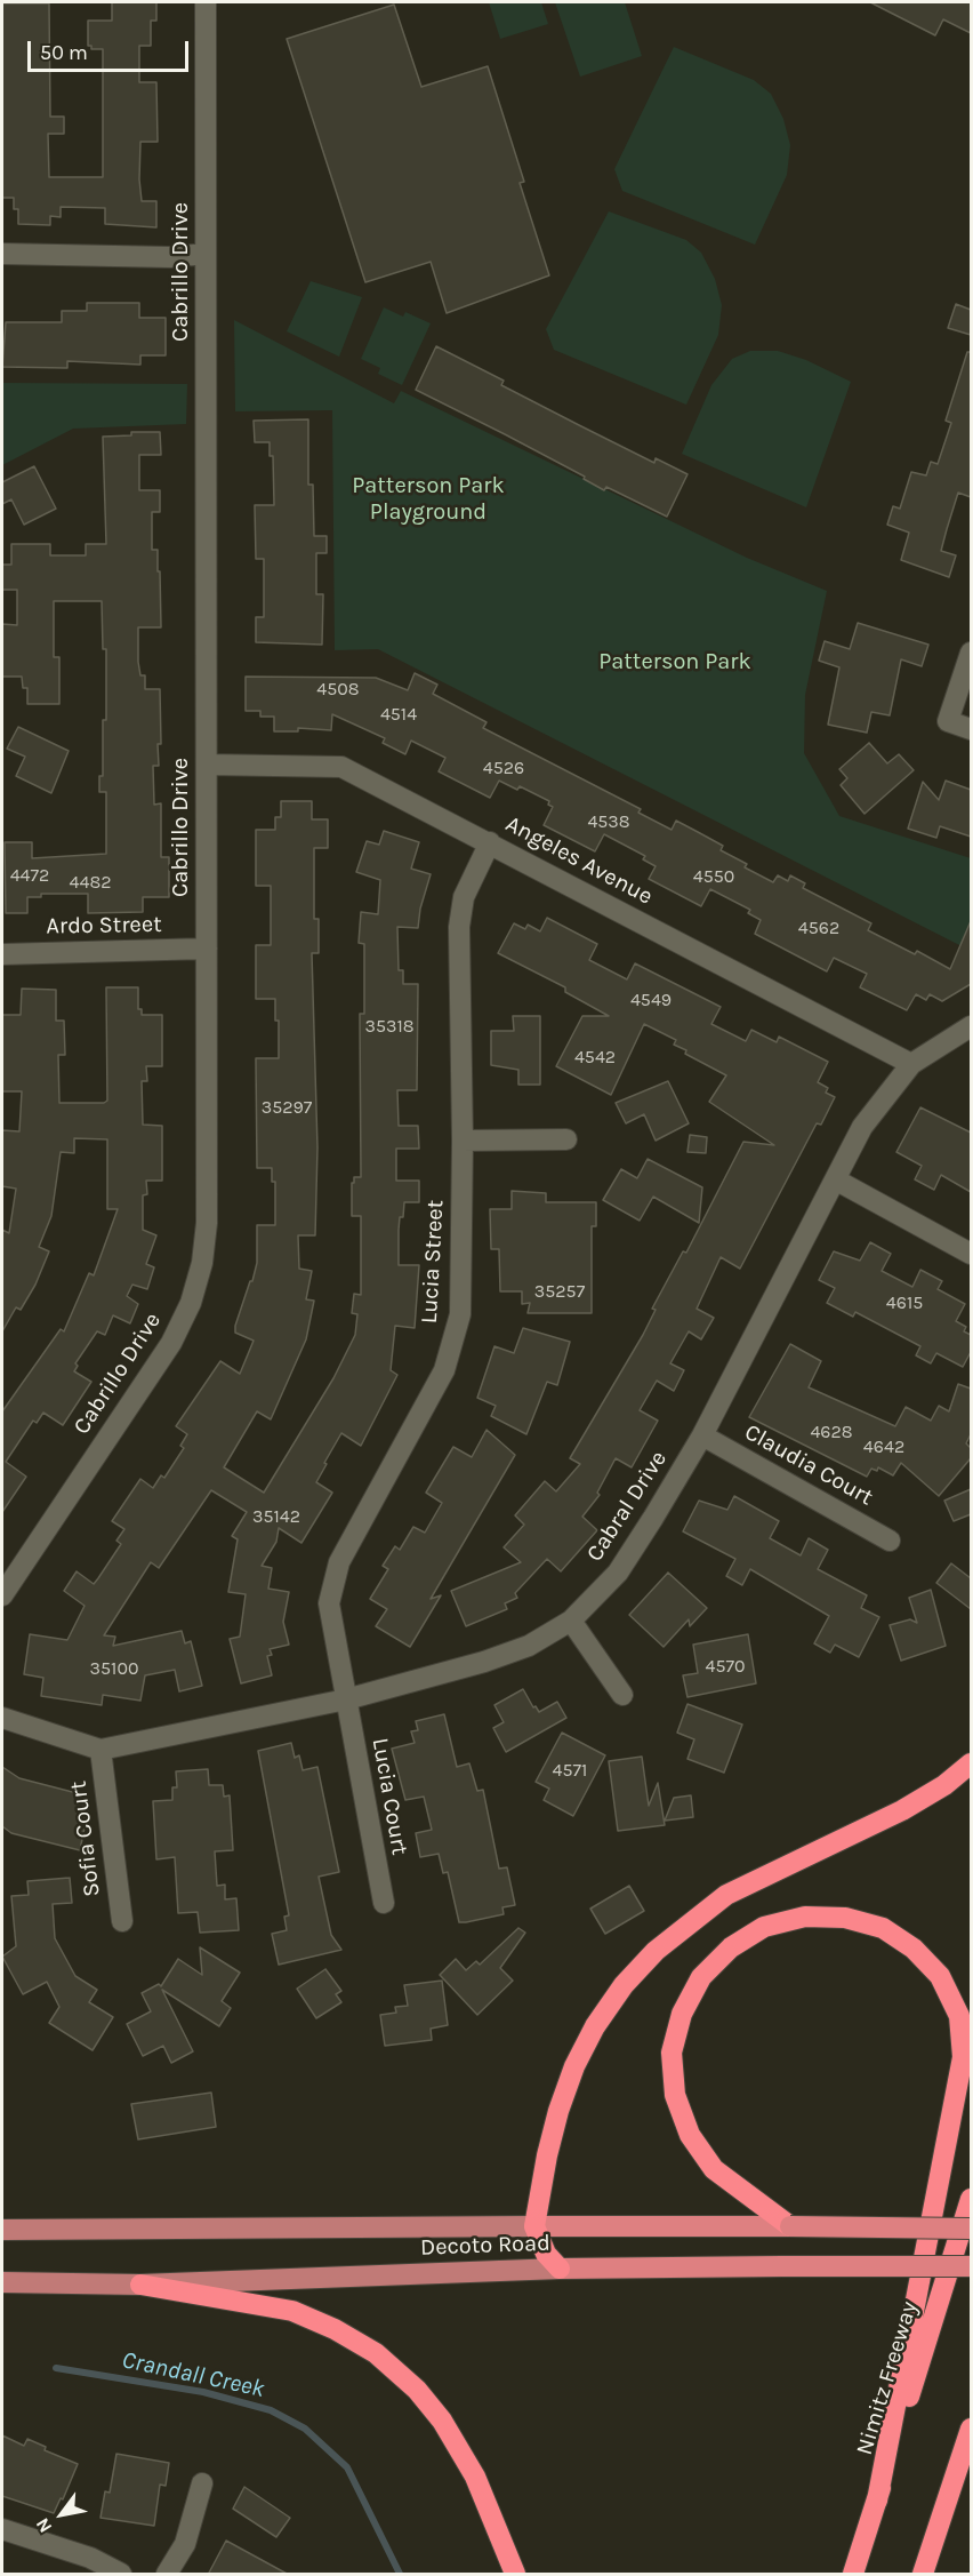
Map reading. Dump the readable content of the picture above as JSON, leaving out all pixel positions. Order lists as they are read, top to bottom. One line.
{"streets":{"highway":["Decoto Road","Nimitz Freeway"],"street":["Cabrillo Drive","Angeles Avenue","Ardo Street","Lucia Street","Claudia Court","Cabral Drive","Lucia Court","Sofia Court"]},"crossings":[["Cabrillo Drive","Angeles Avenue"],["Cabrillo Drive","Ardo Street"],["Angeles Avenue","Lucia Street"],["Angeles Avenue","Cabral Drive"],["Lucia Street","Cabral Drive"],["Lucia Street","Lucia Court"],["Claudia Court","Cabral Drive"],["Cabral Drive","Lucia Court"],["Cabral Drive","Sofia Court"]],"water":["Crandall Creek"],"parks":["Patterson Park Playground","Patterson Park"],"house_numbers":["4508","4514","4526","4538","4472","4550","4482","4562","4549","35318","4542","35297","35257","4615","4628","4642","35142","4570","35100","4571"],"scale_bar":"50 m","north":"bottom left"}
